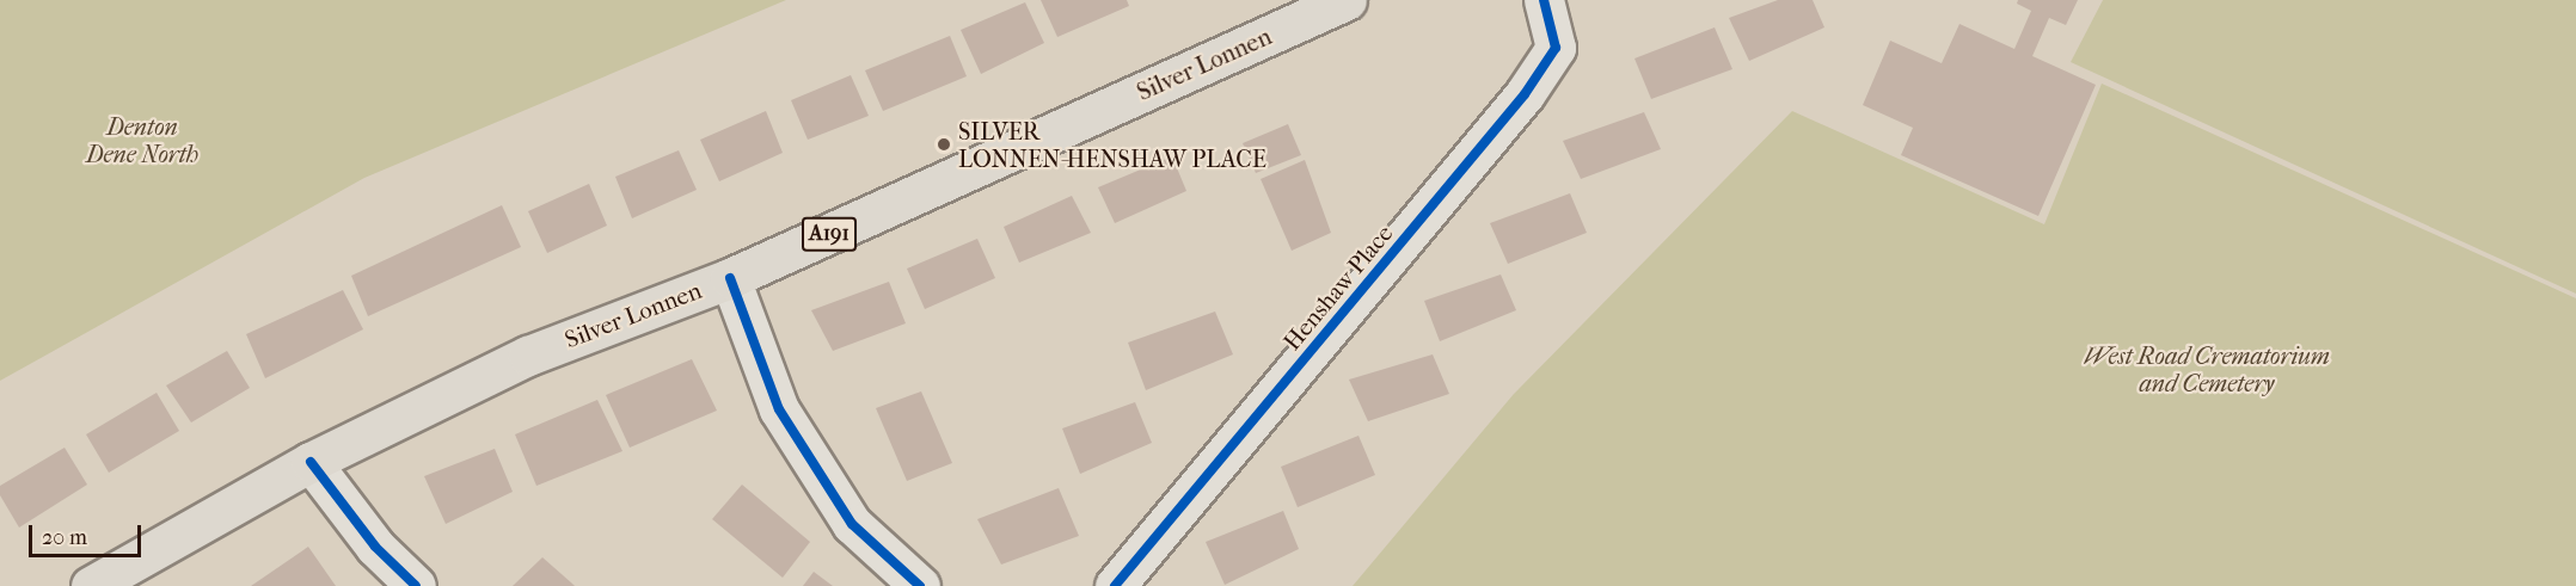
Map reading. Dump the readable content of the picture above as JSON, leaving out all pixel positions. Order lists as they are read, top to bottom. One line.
{"streets":{"main road":["Silver Lonnen","A191"],"street":["Henshaw Place"]},"parks":["Denton Dene North","West Road Crematorium and Cemetery"],"places":["SILVER LONNEN-HENSHAW PLACE"],"scale_bar":"20 m"}
